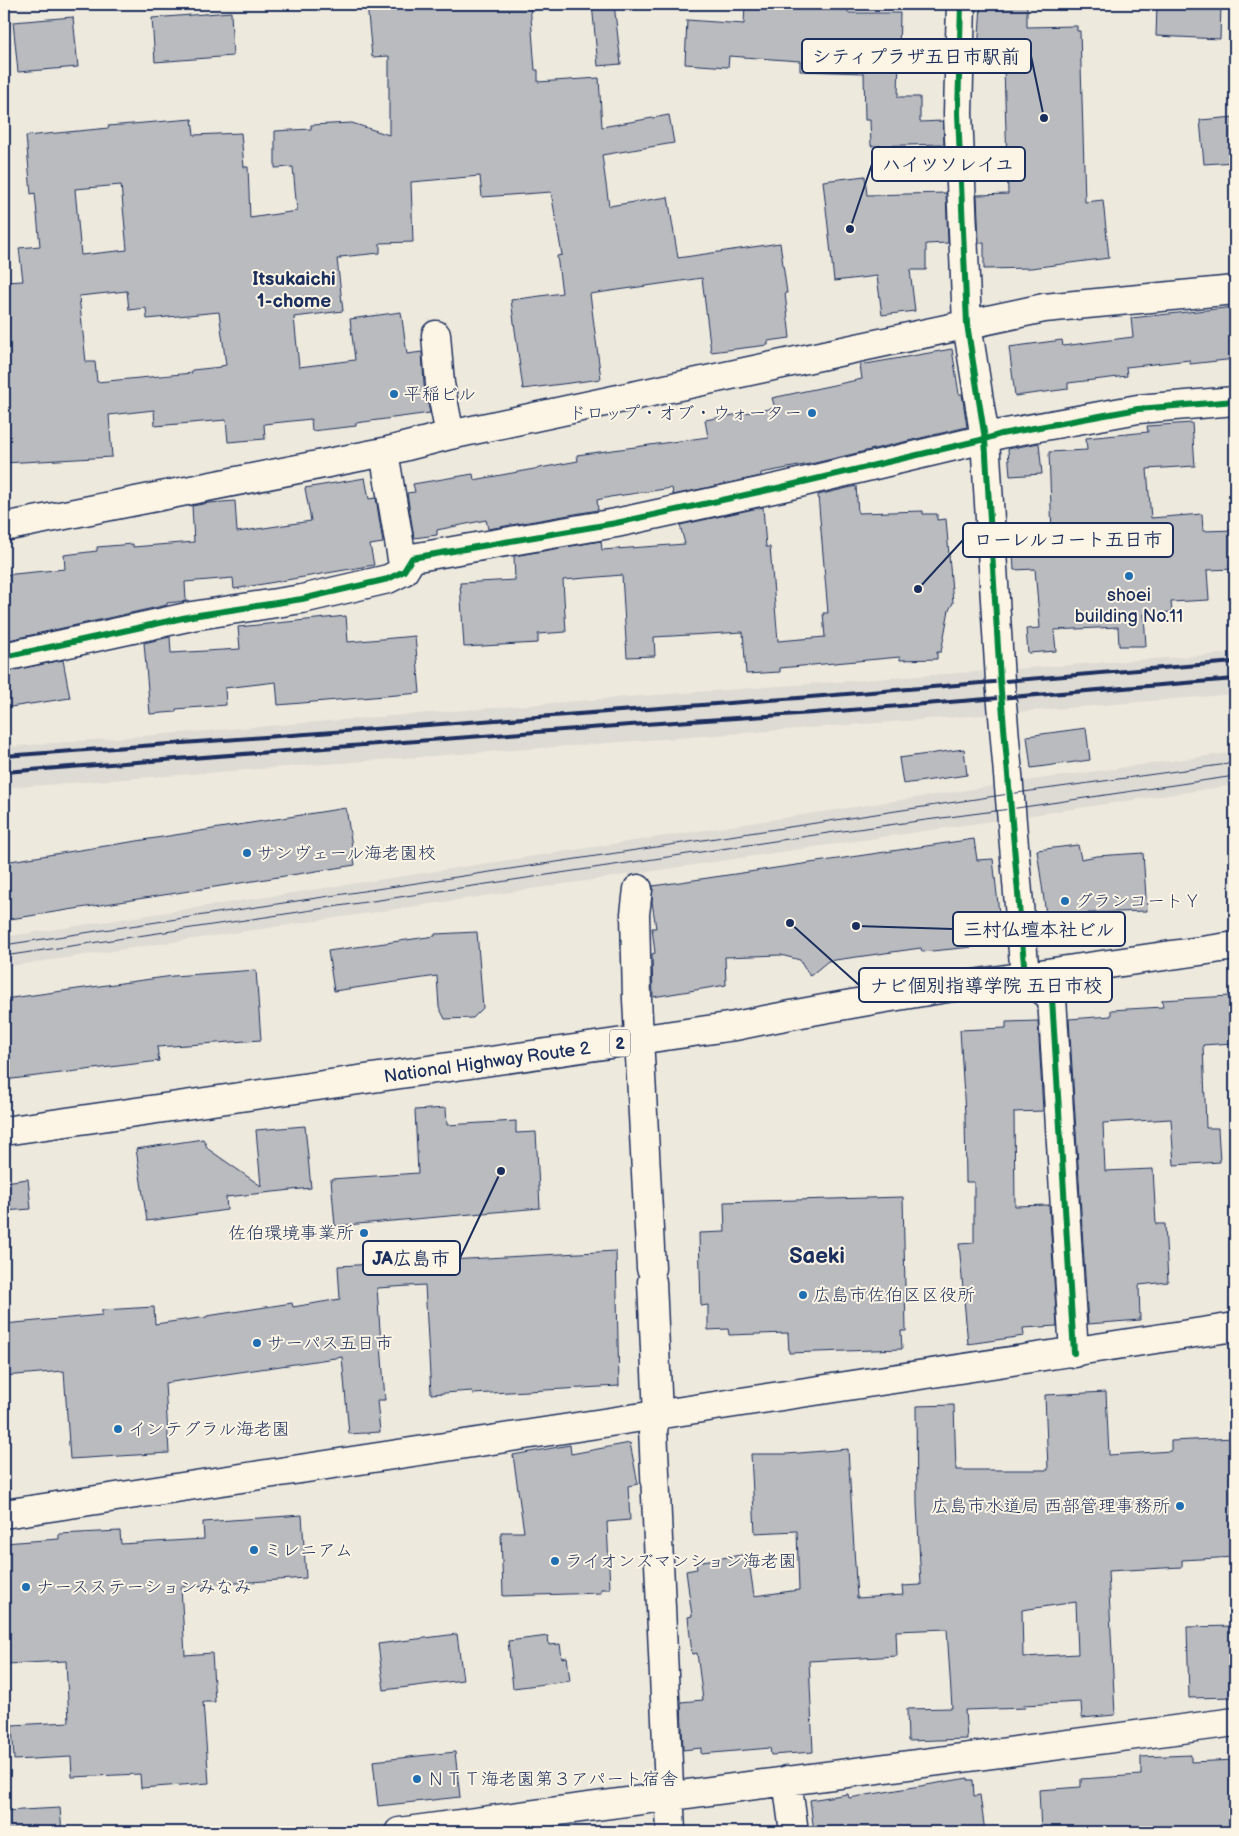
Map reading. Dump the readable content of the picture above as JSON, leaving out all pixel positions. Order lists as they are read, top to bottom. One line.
{"streets":{"main road":["2","National Highway Route 2"]},"districts":["Itsukaichi 1-chome","Saeki"],"places":["シティプラザ五日市駅前","ハイツソレイユ","平稲ビル","ドロップ・オブ・ウォーター","shoei building No.11","ローレルコート五日市","サンヴェール海老園校","グランコートＹ","ナビ個別指導学院 五日市校","三村仏壇本社ビル","JA広島市","佐伯環境事業所","広島市佐伯区区役所","サーパス五日市","インテグラル海老園","広島市水道局 西部管理事務所","ミレニアム","ライオンズマンション海老園","ナースステーションみなみ","ＮＴＴ海老園第３アパート宿舎"]}
